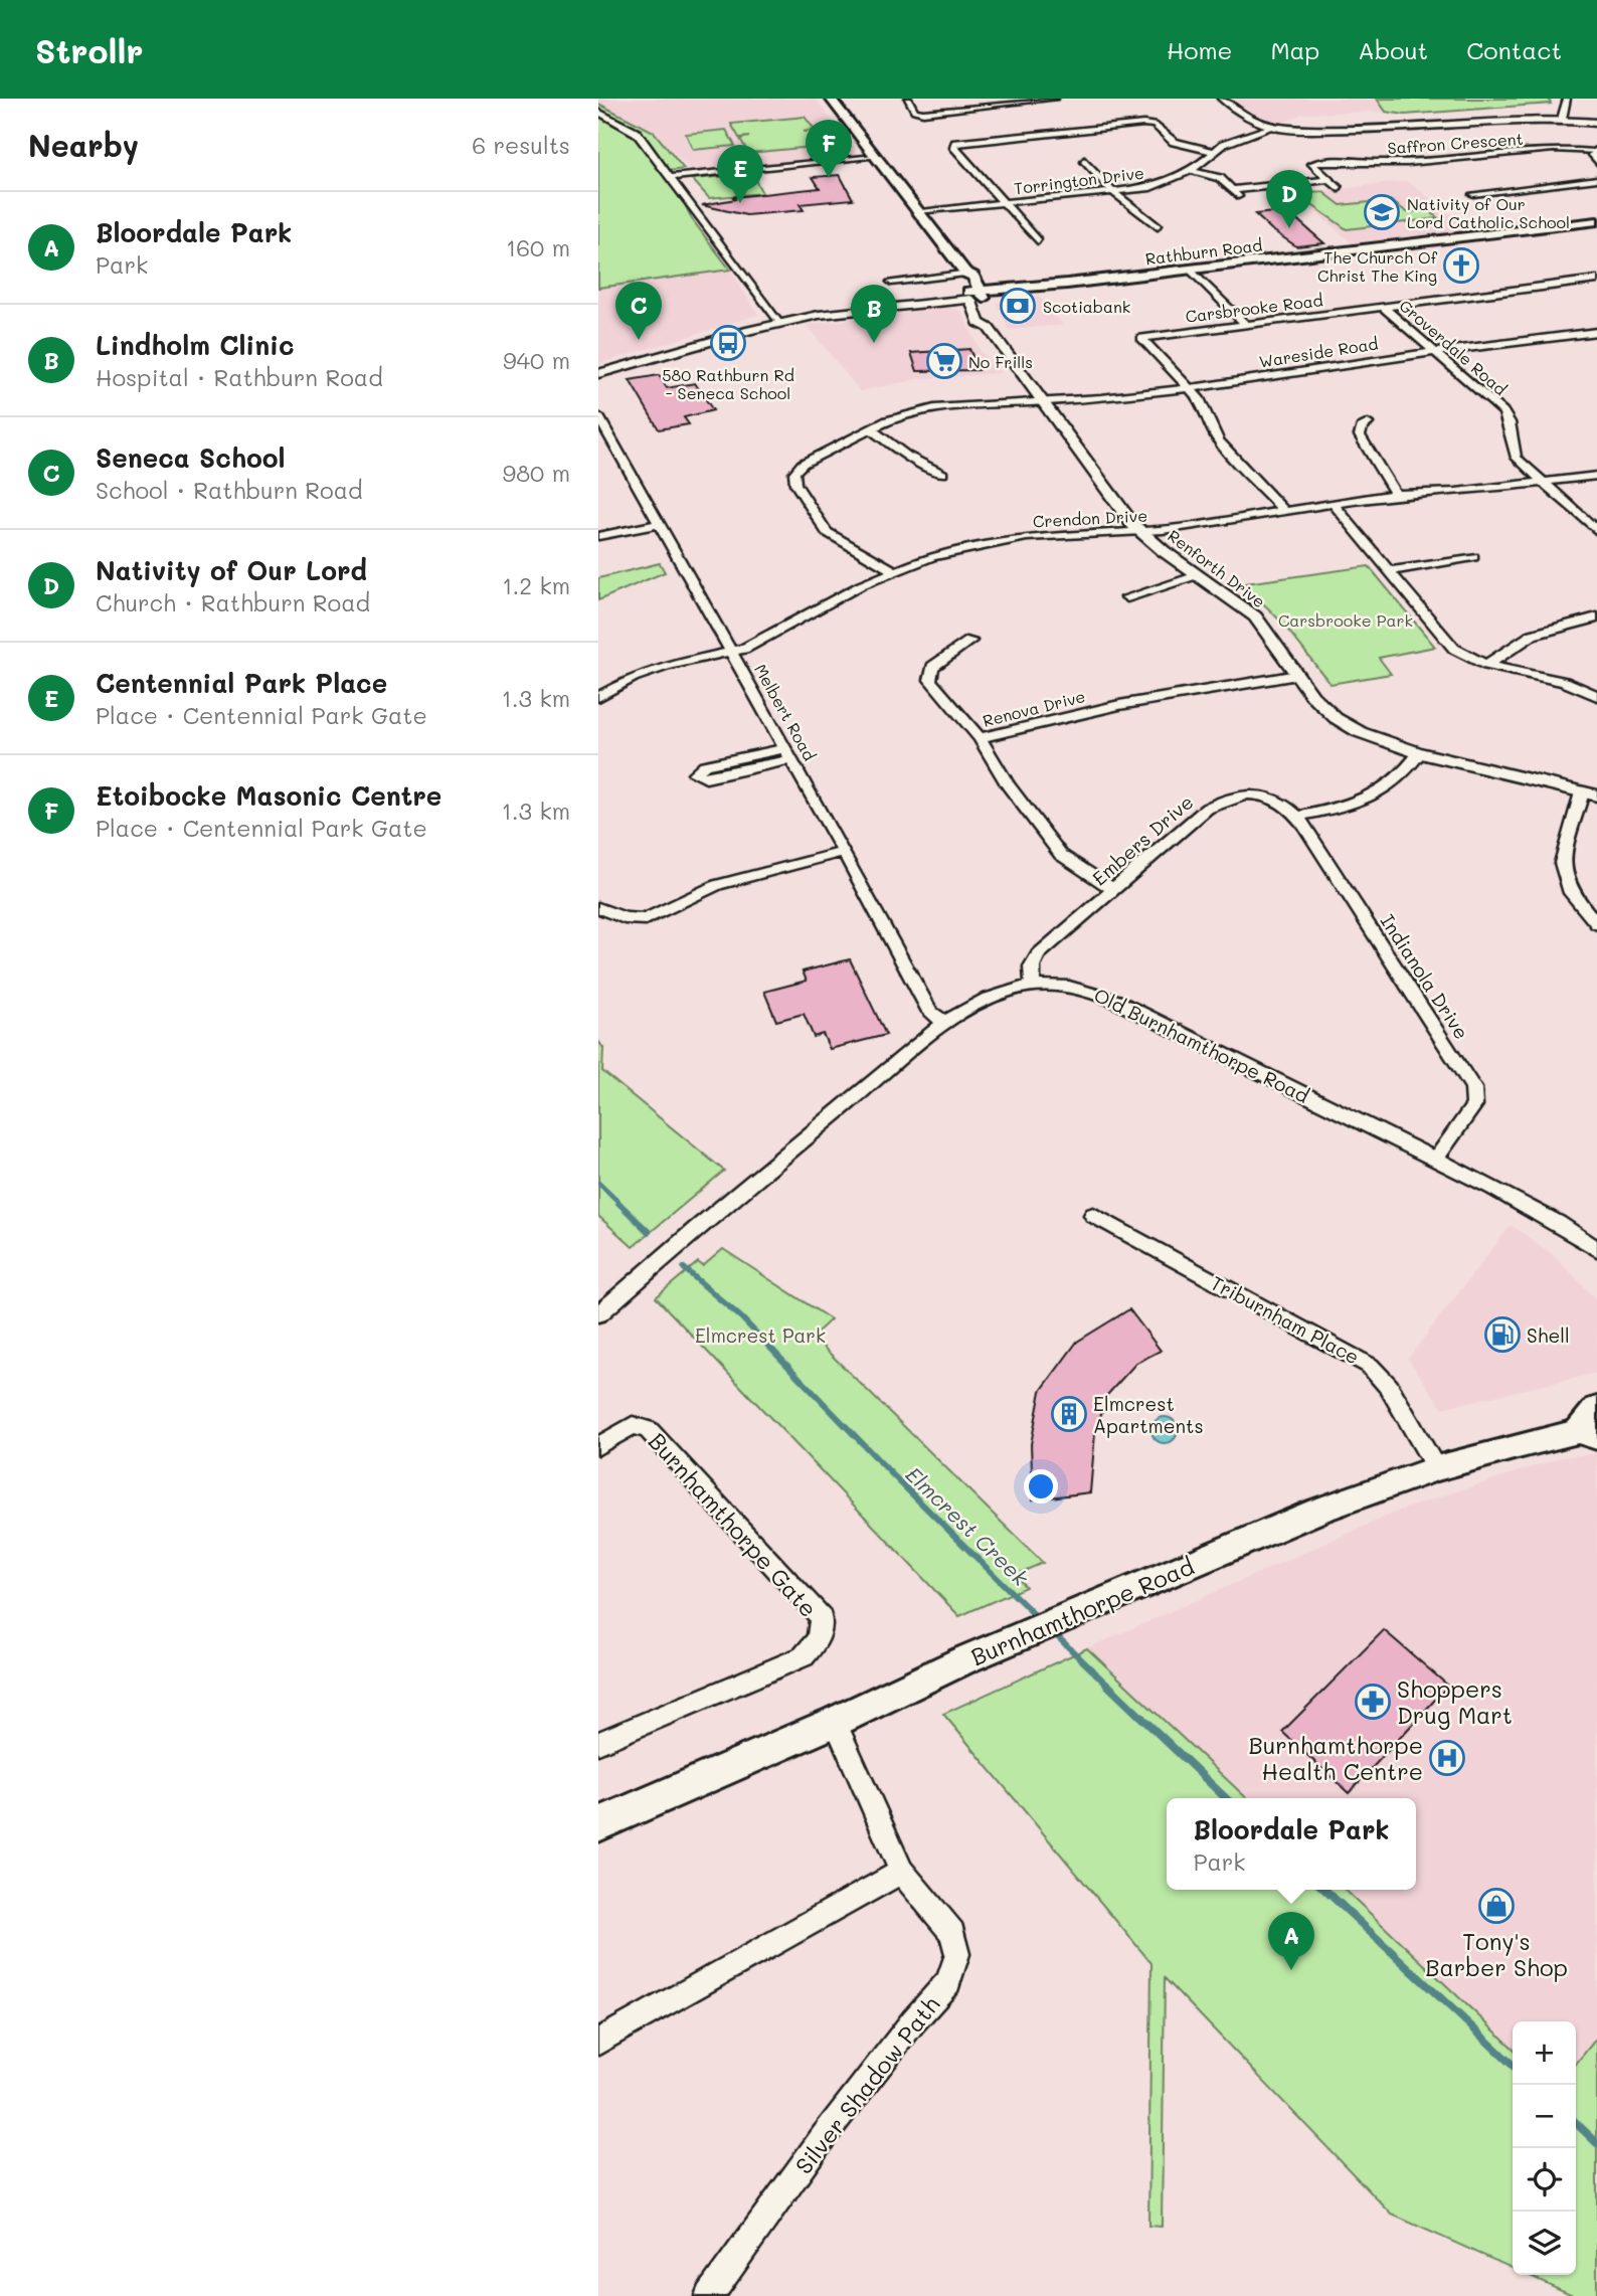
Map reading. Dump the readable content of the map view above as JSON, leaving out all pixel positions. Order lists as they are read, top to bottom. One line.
{"streets":{"main road":["Rathburn Road","Renforth Drive","Burnhamthorpe Road"],"street":["Saffron Crescent","Torrington Drive","Carsbrooke Road","Groverdale Road","Wareside Road","Crendon Drive","Renova Drive","Melbert Road","Embers Drive","Indianola Drive","Old Burnhamthorpe Road","Triburnham Place","Burnhamthorpe Gate","Silver Shadow Path"]},"crossings":[["Torrington Drive","Renforth Drive"],["Rathburn Road","Renforth Drive"],["Carsbrooke Road","Groverdale Road"],["Carsbrooke Road","Wareside Road"],["Carsbrooke Road","Crendon Drive"],["Groverdale Road","Wareside Road"],["Groverdale Road","Crendon Drive"],["Wareside Road","Crendon Drive"],["Wareside Road","Renforth Drive"],["Crendon Drive","Renforth Drive"],["Crendon Drive","Melbert Road"],["Renforth Drive","Renova Drive"],["Renova Drive","Embers Drive"],["Melbert Road","Old Burnhamthorpe Road"],["Embers Drive","Indianola Drive"],["Embers Drive","Old Burnhamthorpe Road"],["Indianola Drive","Old Burnhamthorpe Road"],["Triburnham Place","Burnhamthorpe Road"],["Burnhamthorpe Road","Silver Shadow Path"]],"water":["Elmcrest Creek"],"parks":["Carsbrooke Park","Elmcrest Park"],"places":{"school or university":["Nativity of Our Lord Catholic School"],"church":["The Church Of Christ The King"],"bank":["Scotiabank"],"bus stop":["580 Rathburn Rd - Seneca School"],"supermarket":["No Frills"],"fuel station":["Shell"],"building":["Elmcrest Apartments"],"pharmacy":["Shoppers Drug Mart"],"hospital":["Burnhamthorpe Health Centre"],"shop":["Tony's Barber Shop"]},"page":{"header":"Strollr","nav":["Home","Map","About","Contact"],"heading":["Nearby","6 results"],"pins":["F","E","D","C","B","A"],"list":[{"mark":"A","name":"Bloordale Park","note":"Park","value":"160 m"},{"mark":"B","name":"Lindholm Clinic","note":"Hospital · Rathburn Road","value":"940 m"},{"mark":"C","name":"Seneca School","note":"School · Rathburn Road","value":"980 m"},{"mark":"D","name":"Nativity of Our Lord","note":"Church · Rathburn Road","value":"1.2 km"},{"mark":"E","name":"Centennial Park Place","note":"Place · Centennial Park Gate","value":"1.3 km"},{"mark":"F","name":"Etoibocke Masonic Centre","note":"Place · Centennial Park Gate","value":"1.3 km"}],"popup":["Bloordale Park","Park"],"map_buttons":["+","−"]}}
